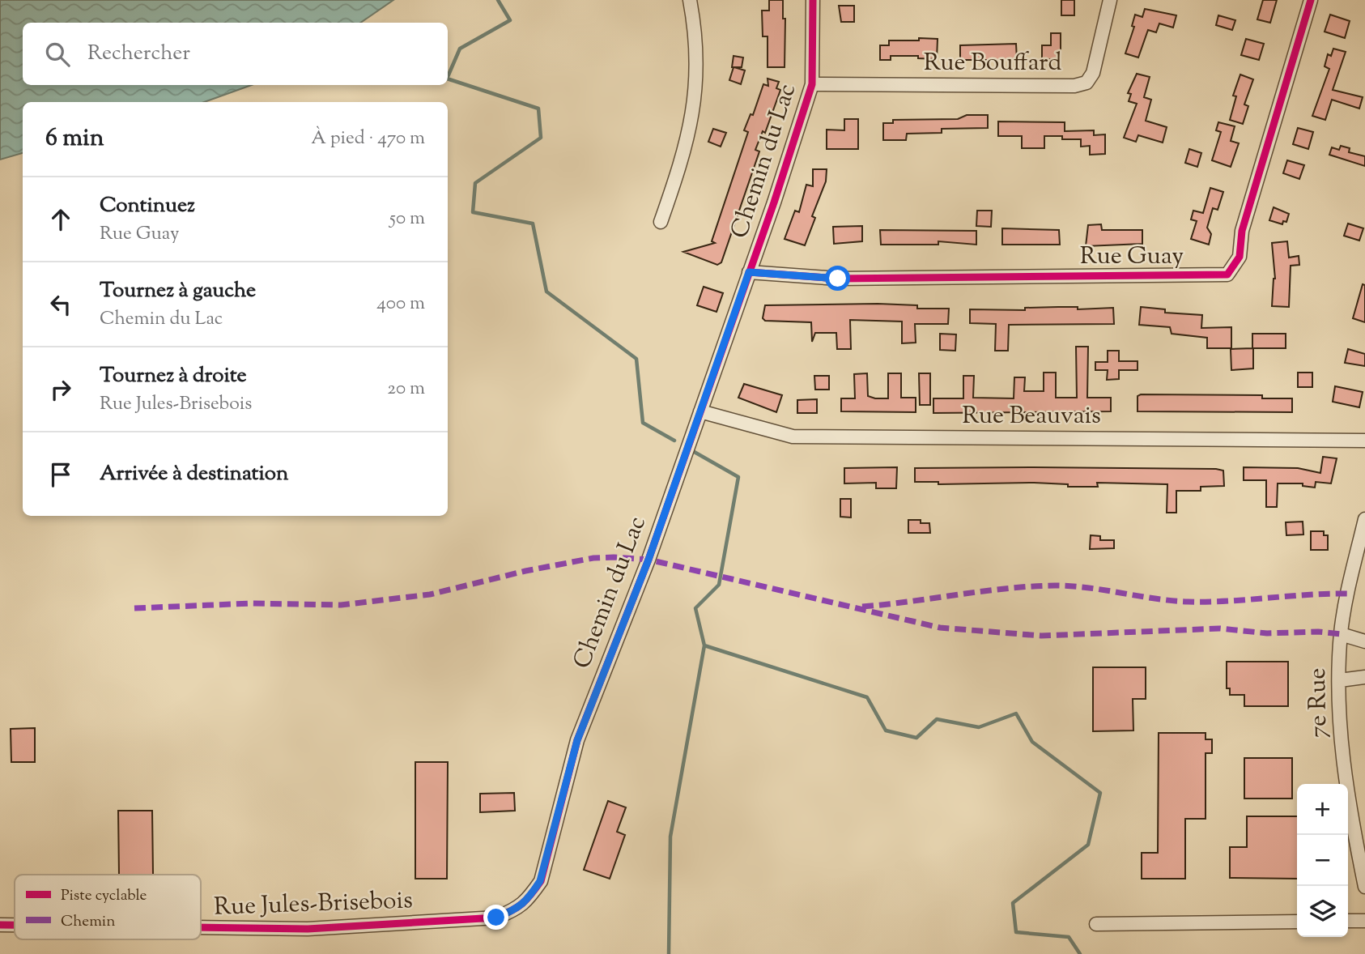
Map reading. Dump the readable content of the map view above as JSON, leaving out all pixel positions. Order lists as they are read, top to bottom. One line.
{"streets":{"street":["Rue Bouffard","Chemin du Lac","Rue Guay","Rue Beauvais","7e Rue","Rue Jules-Brisebois"]},"crossings":[["Rue Bouffard","Chemin du Lac"],["Chemin du Lac","Rue Guay"],["Chemin du Lac","Rue Beauvais"],["Chemin du Lac","Rue Jules-Brisebois"]],"legend":["Piste cyclable","Chemin"],"page":{"search":"Rechercher","heading":["6 min","À pied · 470 m"],"list":[["Continuez","Rue Guay","50 m"],["Tournez à gauche","Chemin du Lac","400 m"],["Tournez à droite","Rue Jules-Brisebois","20 m"],"Arrivée à destination"],"map_buttons":["+","−"]}}
